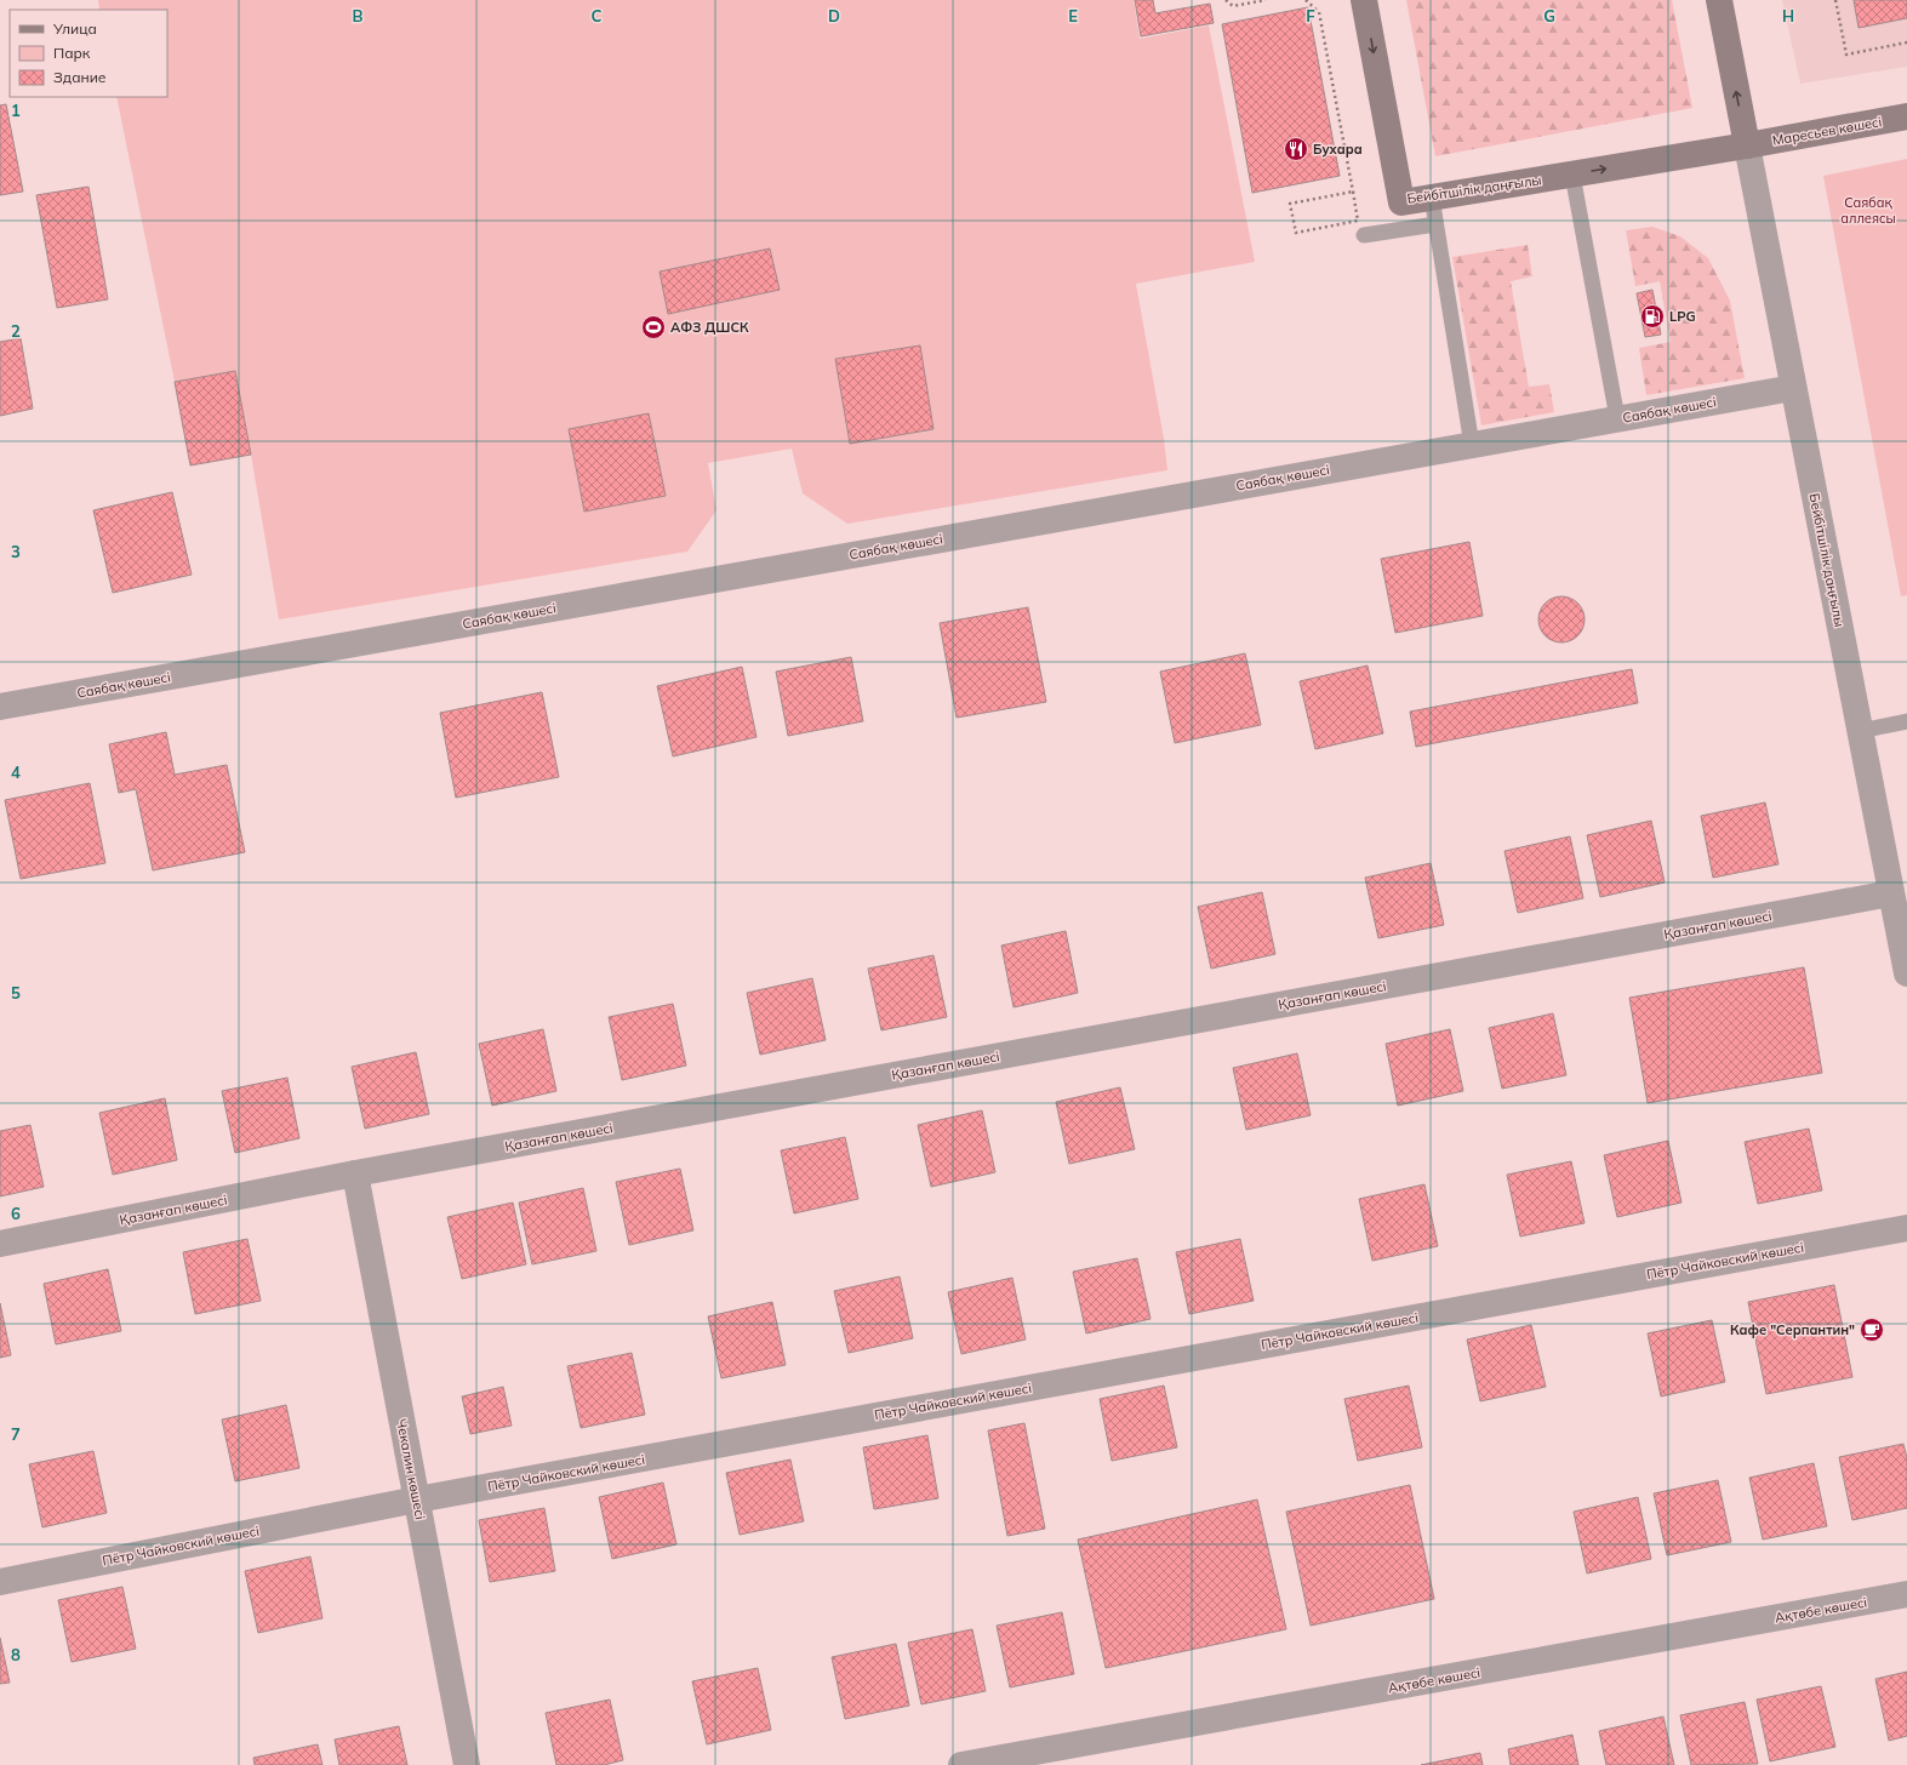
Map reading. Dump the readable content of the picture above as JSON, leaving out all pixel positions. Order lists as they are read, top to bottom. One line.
{"streets":{"main road":["Маресьев көшесі","Бейбітшілік даңғылы"],"street":["Саябақ көшесі","Қазанғап көшесі","Пётр Чайковский көшесі","Чекалин көшесі","Ақтөбе көшесі"]},"crossings":[["Маресьев көшесі","Бейбітшілік даңғылы"],["Бейбітшілік даңғылы","Саябақ көшесі"],["Бейбітшілік даңғылы","Қазанғап көшесі"],["Қазанғап көшесі","Чекалин көшесі"],["Пётр Чайковский көшесі","Чекалин көшесі"]],"parks":["Саябақ аллеясы"],"places":{"restaurant":["Бухара"],"fuel station":["LPG"],"sports":["АФЗ ДШСК"],"cafe":["Кафе \"Серпантин\""]},"legend":["Улица","Парк","Здание"],"grid":{"columns":["B","C","D","E","F","G","H"],"rows":["1","2","3","4","5","6","7","8"]}}
